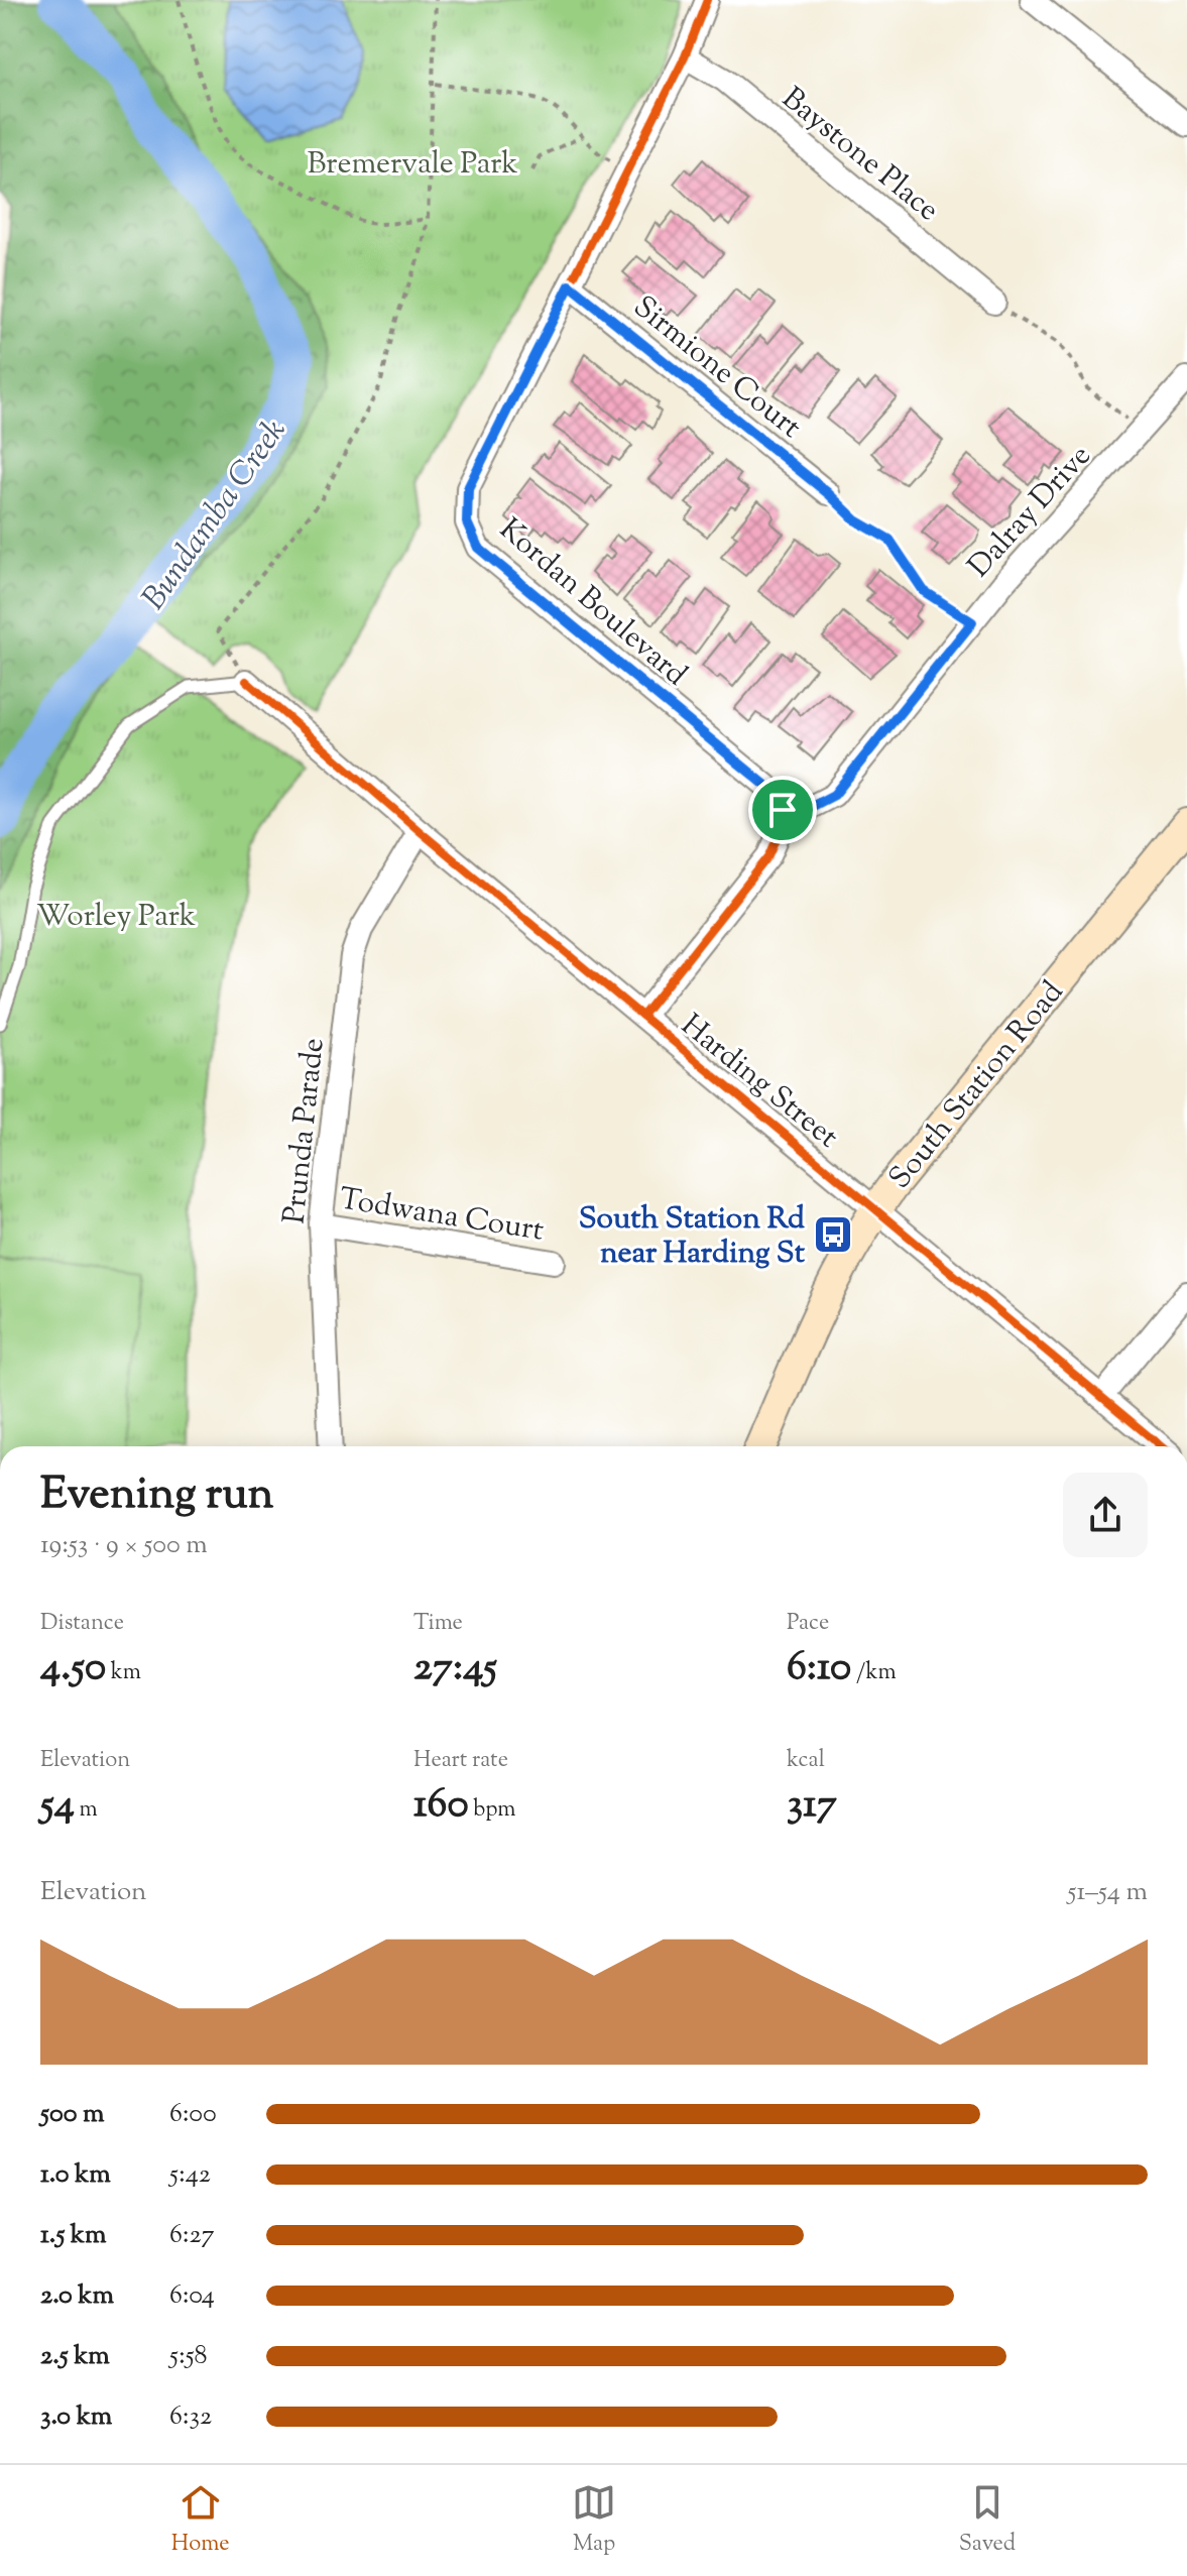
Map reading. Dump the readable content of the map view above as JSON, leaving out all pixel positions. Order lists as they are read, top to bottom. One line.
{"streets":{"main road":["South Station Road"],"street":["Baystone Place","Sirmione Court","Dalray Drive","Kordan Boulevard","Harding Street","Prunda Parade","Todwana Court"]},"crossings":[["Baystone Place","Kordan Boulevard"],["Sirmione Court","Kordan Boulevard"],["Dalray Drive","Kordan Boulevard"],["Harding Street","South Station Road"],["Harding Street","Prunda Parade"],["Prunda Parade","Todwana Court"]],"water":["Bundamba Creek"],"parks":["Bremervale Park","Worley Park"],"places":{"bus stop":["South Station Rd near Harding St"]},"page":{"heading":["Evening run","19:53 · 9 × 500 m"],"stats":[["Distance","4.50 km"],["Time","27:45"],["Pace","6:10 /km"],["Elevation","54 m"],["Heart rate","160 bpm"],["kcal","317"]],"chart":["Elevation","51–54 m"],"list":[{"name":"500 m","note":"6:00"},{"name":"1.0 km","note":"5:42"},{"name":"1.5 km","note":"6:27"},{"name":"2.0 km","note":"6:04"},{"name":"2.5 km","note":"5:58"},{"name":"3.0 km","note":"6:32"}],"tabs":["Home","Map","Saved"]}}
